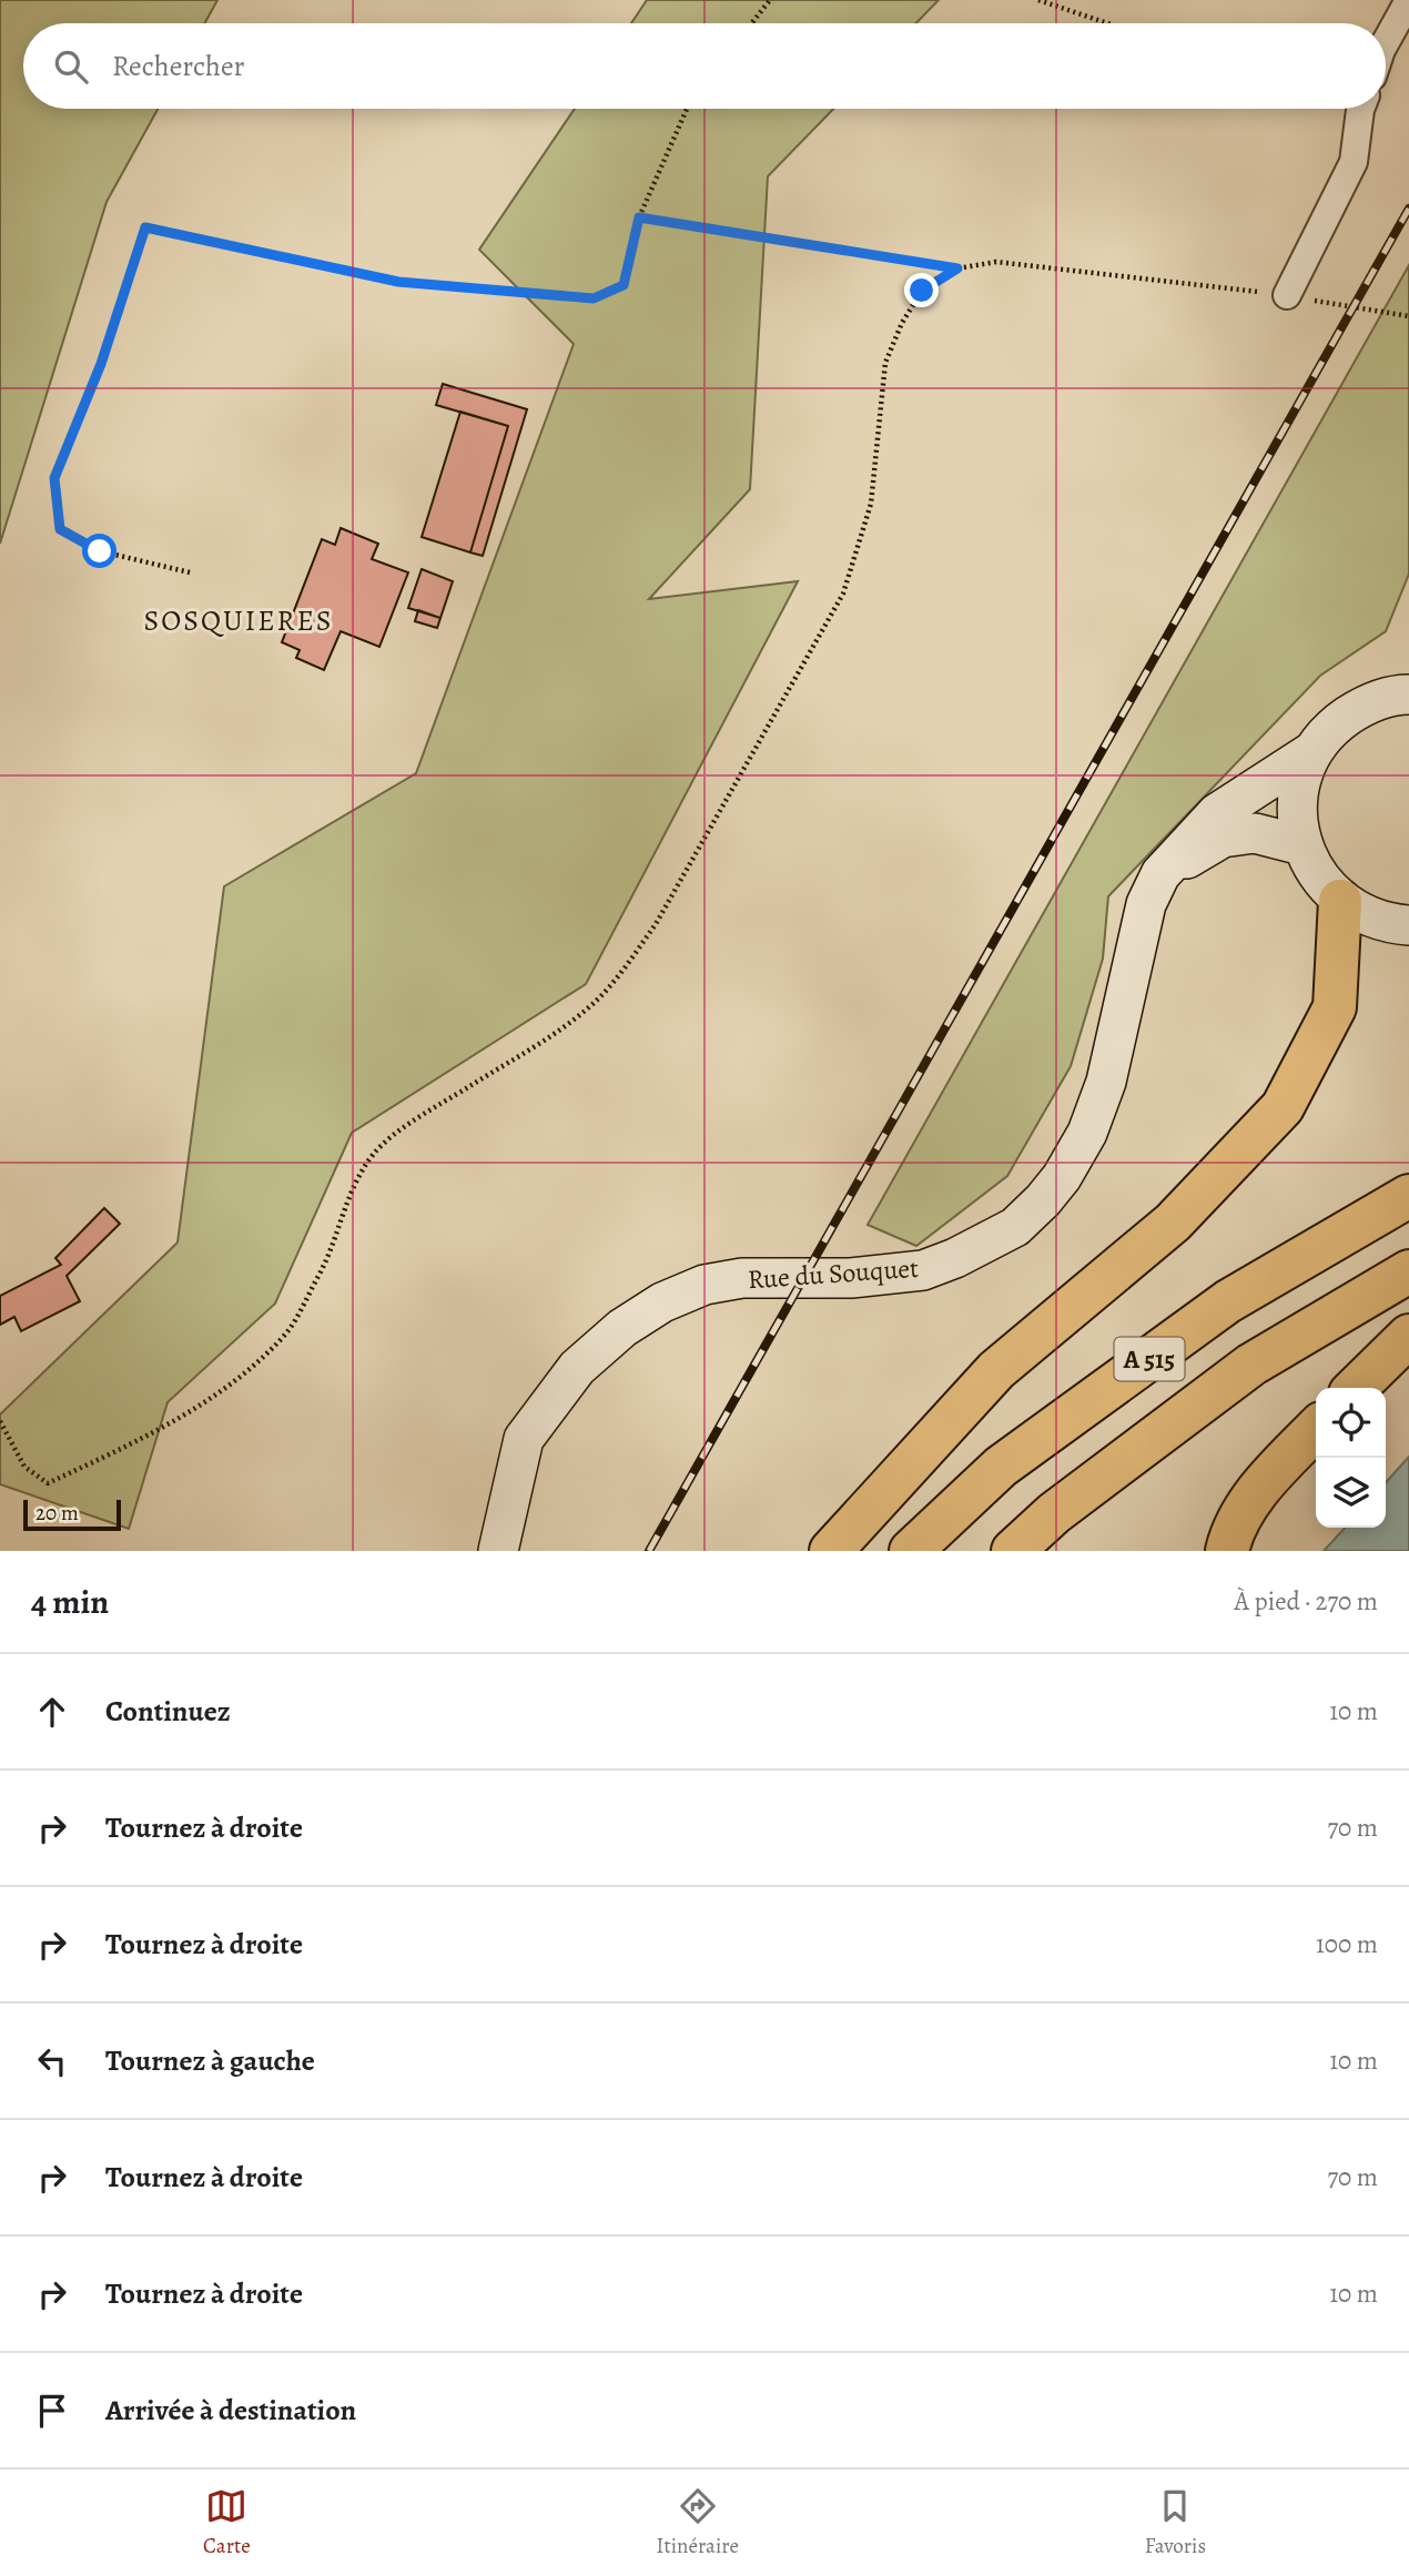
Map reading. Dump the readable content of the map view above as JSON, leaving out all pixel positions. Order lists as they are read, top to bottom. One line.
{"streets":{"highway":["A 515"],"street":["Rue du Souquet"]},"districts":["SOSQUIERES"],"scale_bar":"20 m","page":{"search":"Rechercher","scale":"20 m","heading":["4 min","À pied · 270 m"],"list":[["Continuez","10 m"],["Tournez à droite","70 m"],["Tournez à droite","100 m"],["Tournez à gauche","10 m"],["Tournez à droite","70 m"],["Tournez à droite","10 m"],"Arrivée à destination"],"nav":["Carte","Itinéraire","Favoris"]}}
